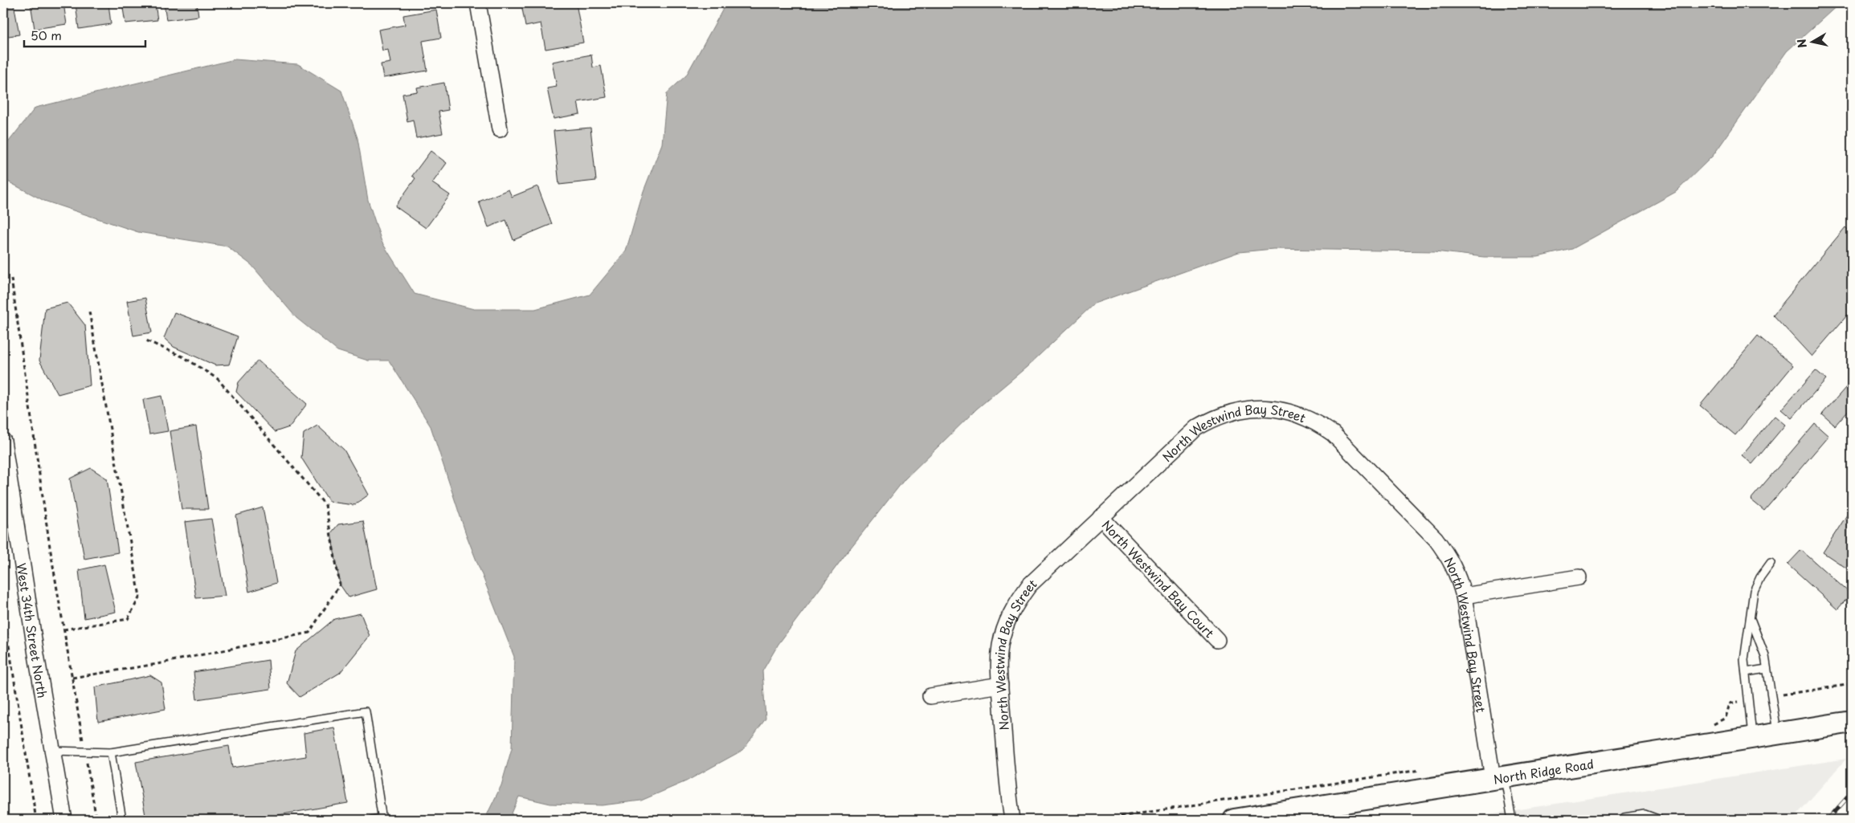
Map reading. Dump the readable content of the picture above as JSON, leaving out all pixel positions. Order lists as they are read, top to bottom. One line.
{"streets":{"main road":["North Ridge Road"],"street":["North Westwind Bay Street","North Westwind Bay Court","West 34th Street North"]},"crossings":[["North Westwind Bay Street","North Westwind Bay Court"],["North Westwind Bay Street","North Ridge Road"]],"scale_bar":"50 m","north":"left"}
